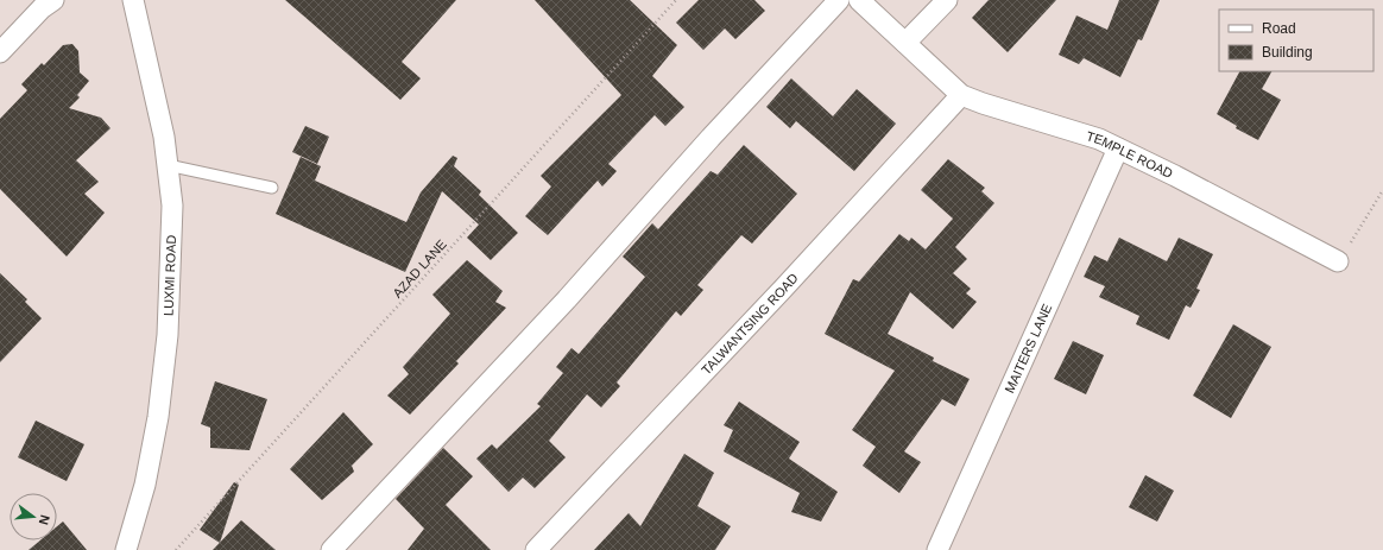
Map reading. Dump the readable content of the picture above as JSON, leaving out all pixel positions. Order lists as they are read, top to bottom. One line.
{"streets":{"street":["TEMPLE ROAD","LUXMI ROAD","TALWANTSING ROAD","MAITERS LANE"],"path":["AZAD LANE"]},"crossings":[["TEMPLE ROAD","TALWANTSING ROAD"],["TEMPLE ROAD","MAITERS LANE"]],"legend":["Road","Building"],"north":"right"}
